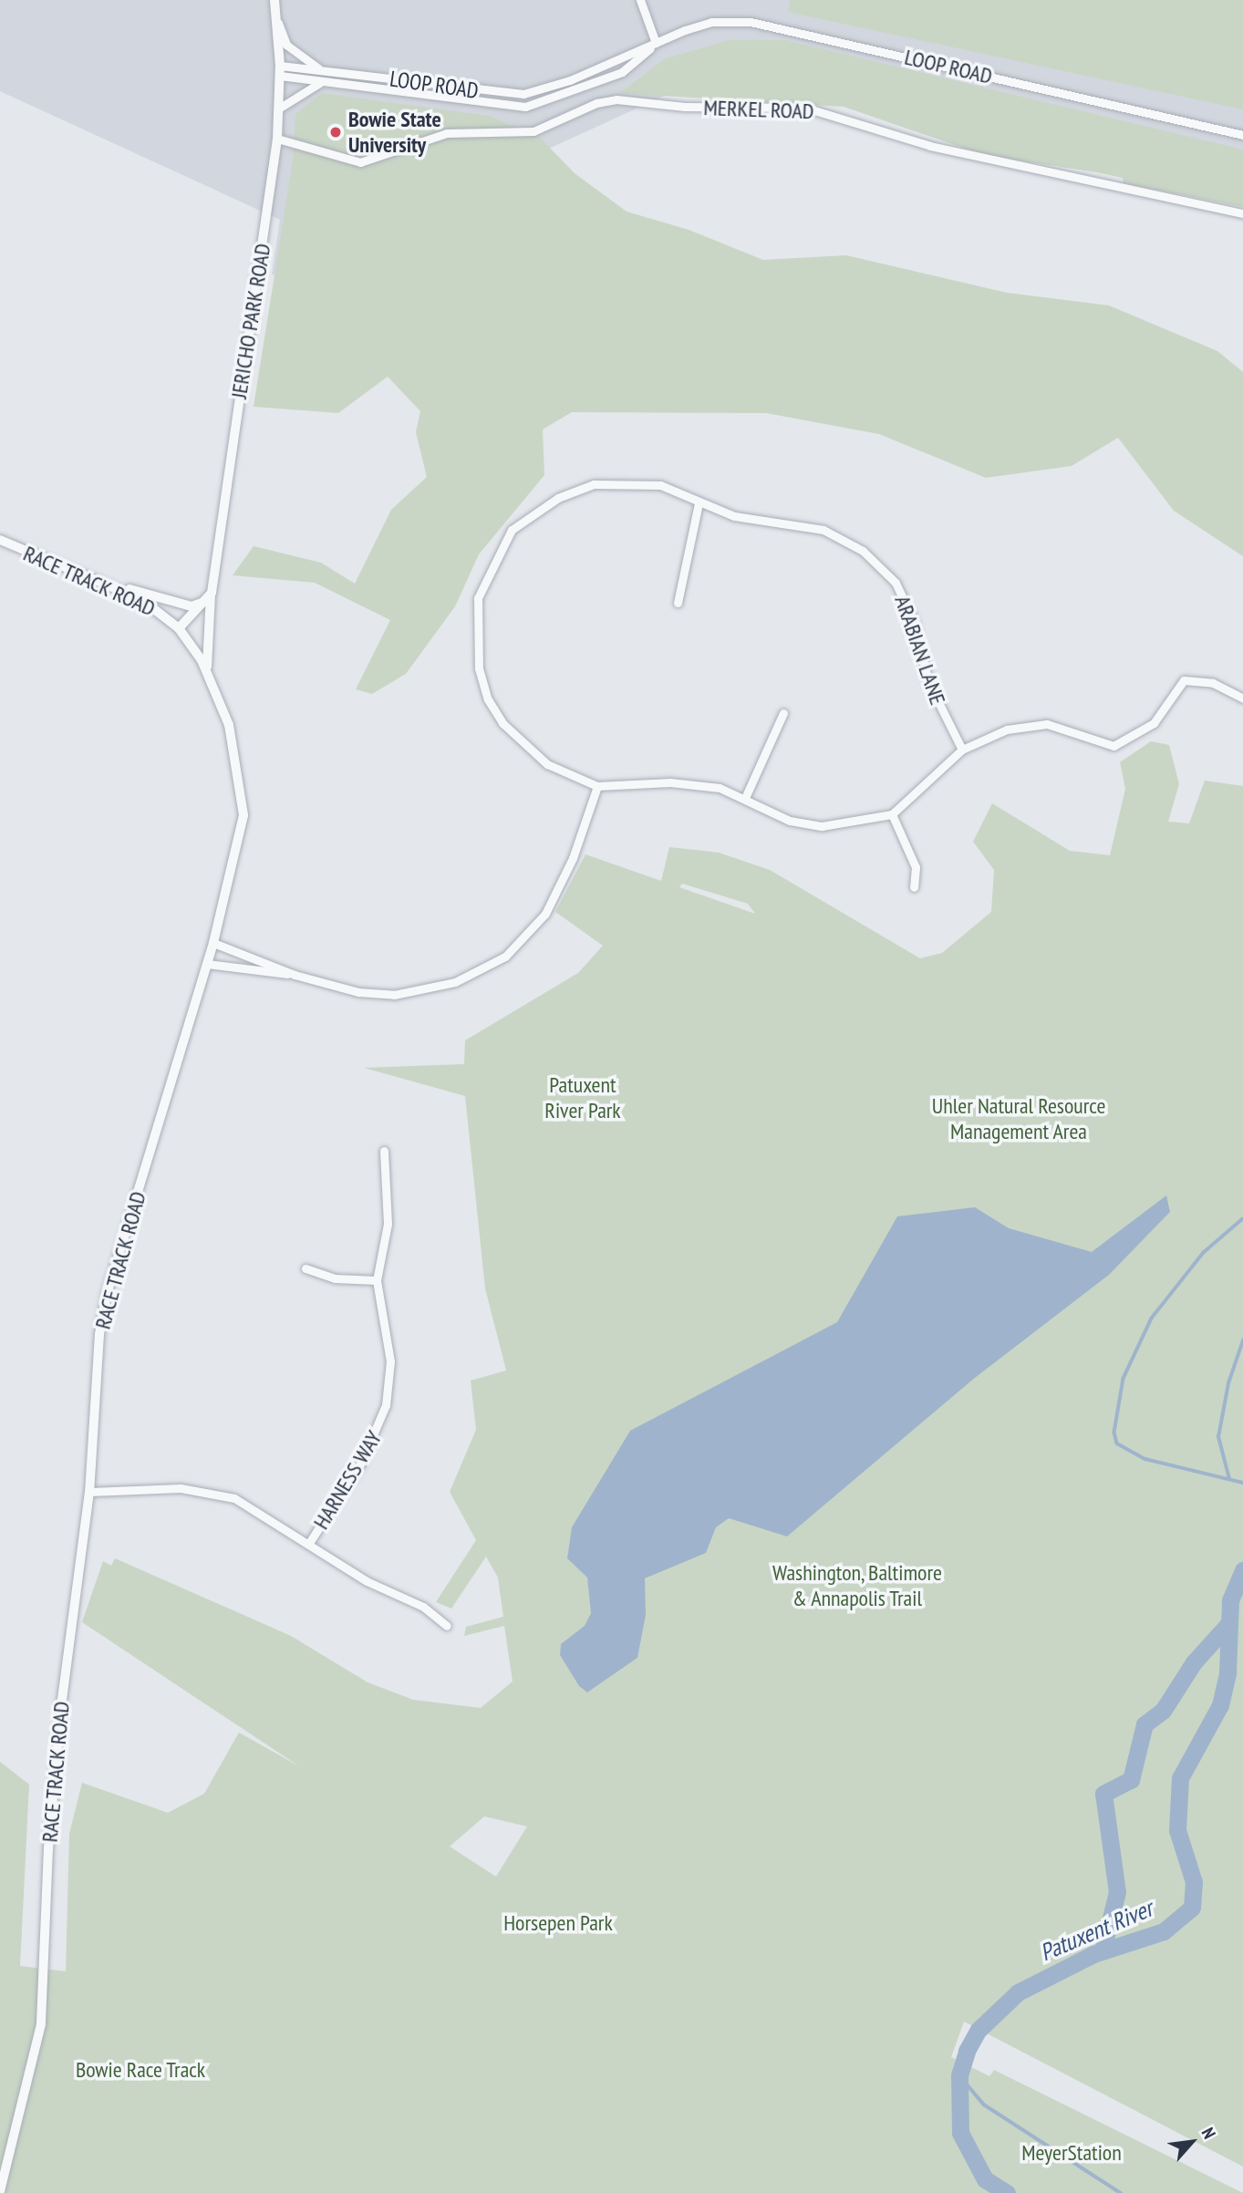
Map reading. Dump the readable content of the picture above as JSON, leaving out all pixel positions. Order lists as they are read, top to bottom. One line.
{"streets":{"street":["LOOP ROAD","MERKEL ROAD","JERICHO PARK ROAD","RACE TRACK ROAD","ARABIAN LANE","HARNESS WAY"]},"crossings":[["LOOP ROAD","JERICHO PARK ROAD"],["MERKEL ROAD","JERICHO PARK ROAD"],["JERICHO PARK ROAD","RACE TRACK ROAD"]],"water":["Patuxent River"],"parks":["Patuxent River Park","Uhler Natural Resource Management Area","Washington, Baltimore & Annapolis Trail","Horsepen Park","Bowie Race Track","MeyerStation"],"places":["Bowie State University"],"north":"top right"}
